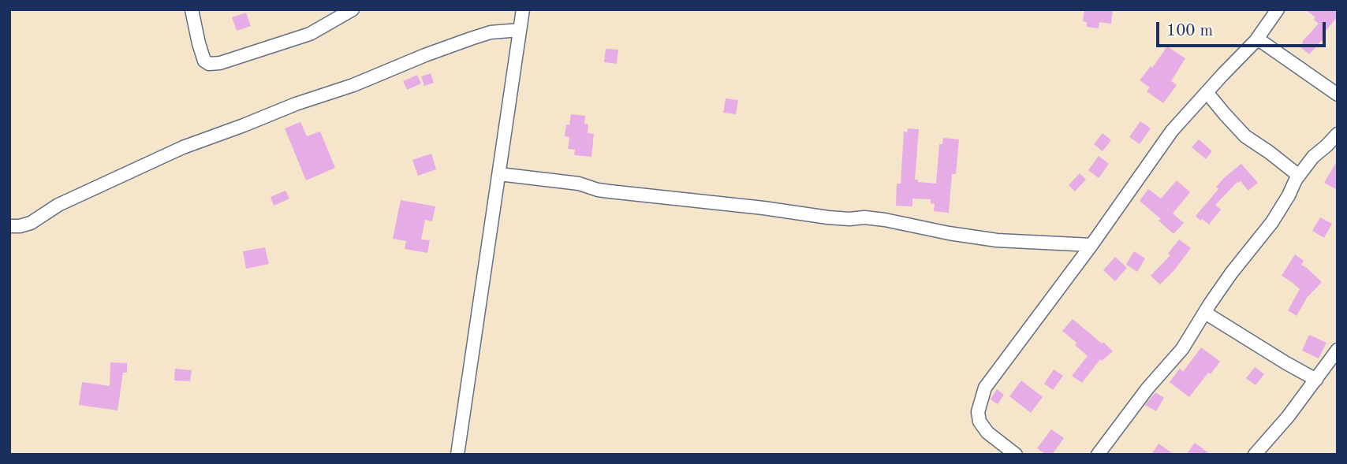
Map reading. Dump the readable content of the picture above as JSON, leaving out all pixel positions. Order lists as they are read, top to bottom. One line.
{"scale_bar":"100 m"}
